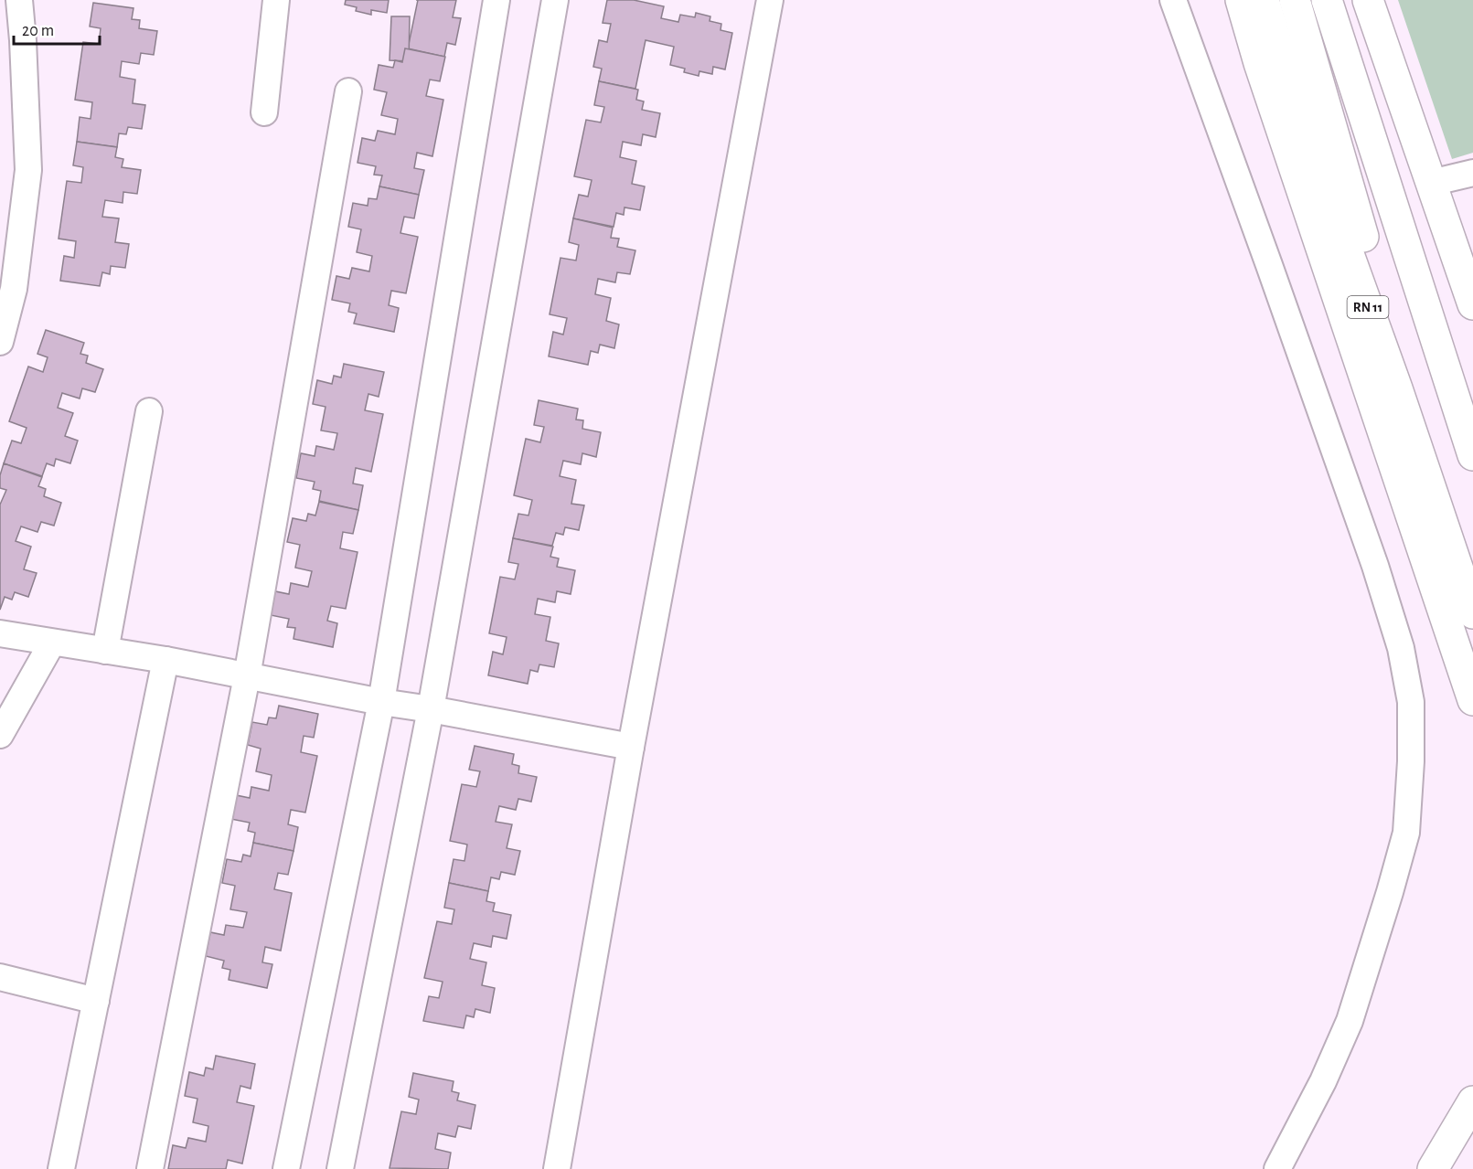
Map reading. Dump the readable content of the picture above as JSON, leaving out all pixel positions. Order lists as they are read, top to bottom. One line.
{"streets":{"main road":["RN 11"]},"scale_bar":"20 m"}
